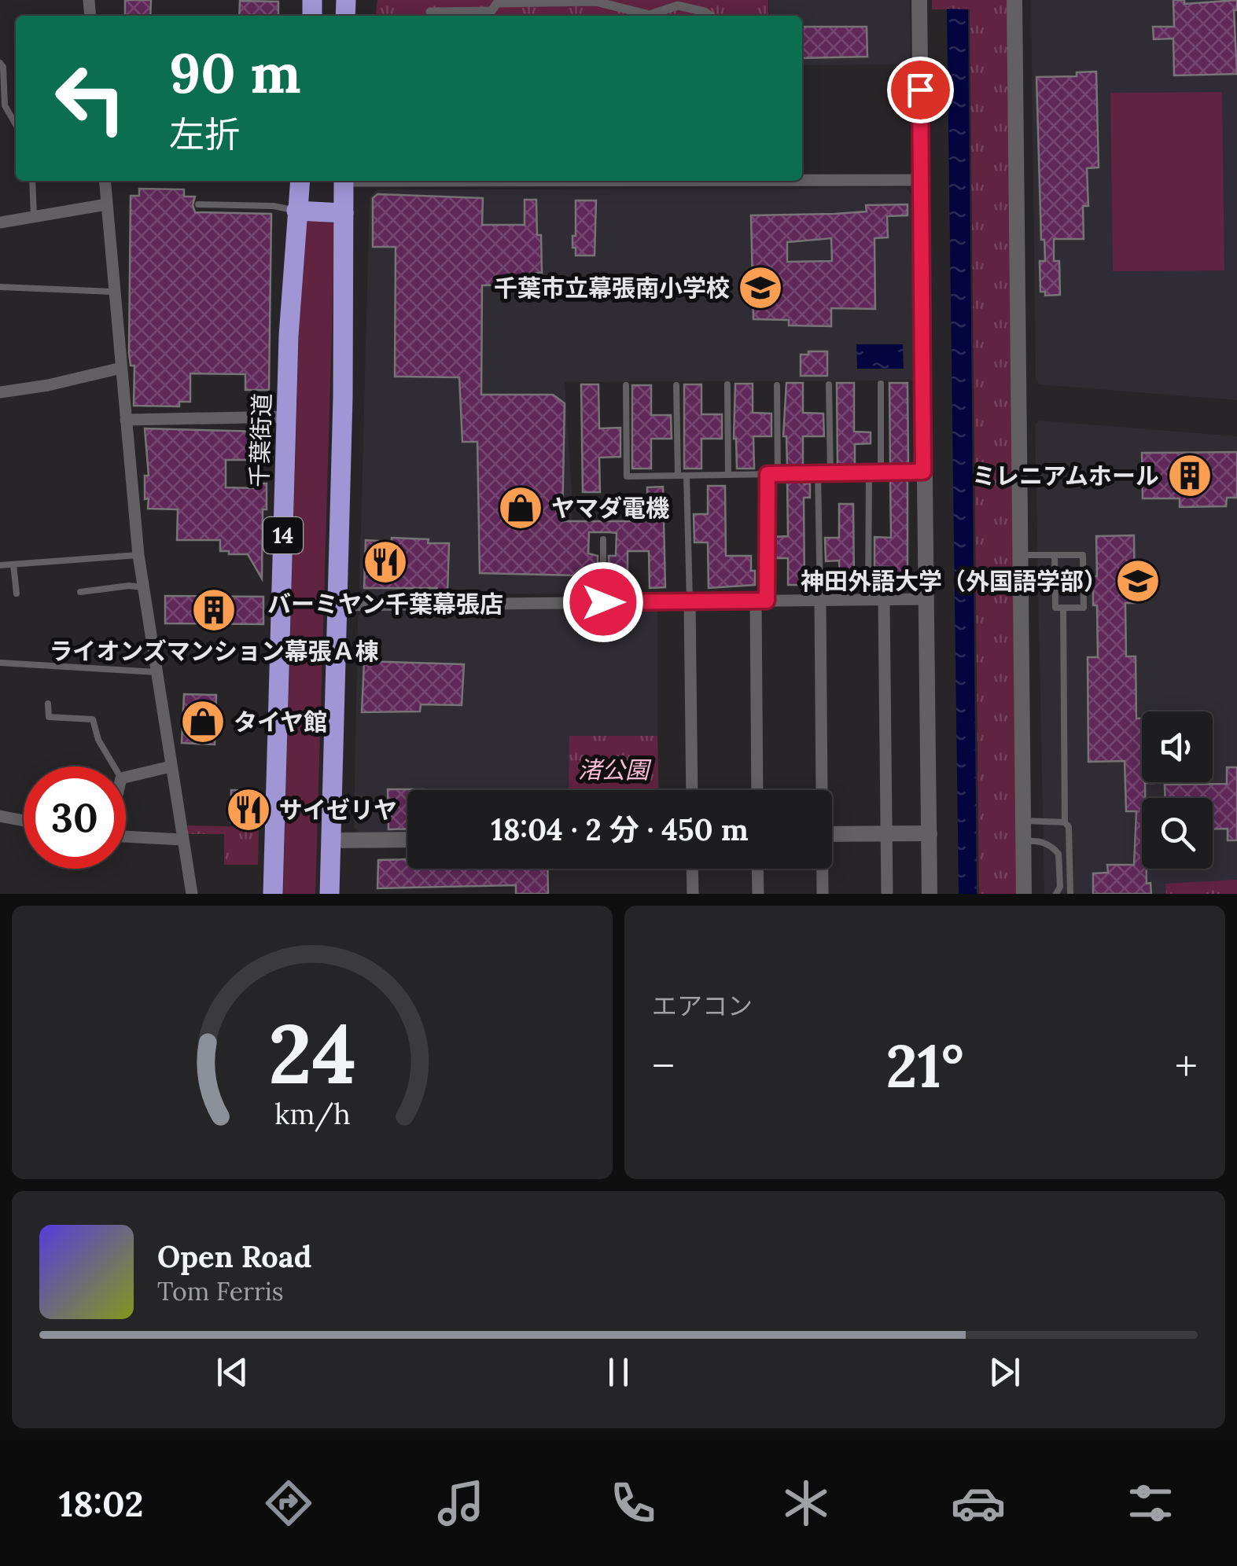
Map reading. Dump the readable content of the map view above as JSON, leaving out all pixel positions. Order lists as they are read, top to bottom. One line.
{"streets":{"highway":["千葉街道","14"]},"parks":["渚公園"],"places":{"school or university":["千葉市立幕張南小学校","神田外語大学（外国語学部）"],"building":["ミレニアムホール","ライオンズマンション幕張Ａ棟"],"shop":["ヤマダ電機","タイヤ館"],"restaurant":["バーミヤン千葉幕張店","サイゼリヤ"]},"page":{"turn":["90 m","左折"],"limit":"30","trip":"18:04 · 2 分 · 450 m","tile":"エアコン","heat":["−","21°","+"],"song":["Open Road","Tom Ferris"],"tabs":"18:02","gauge":["24","km/h"]}}
